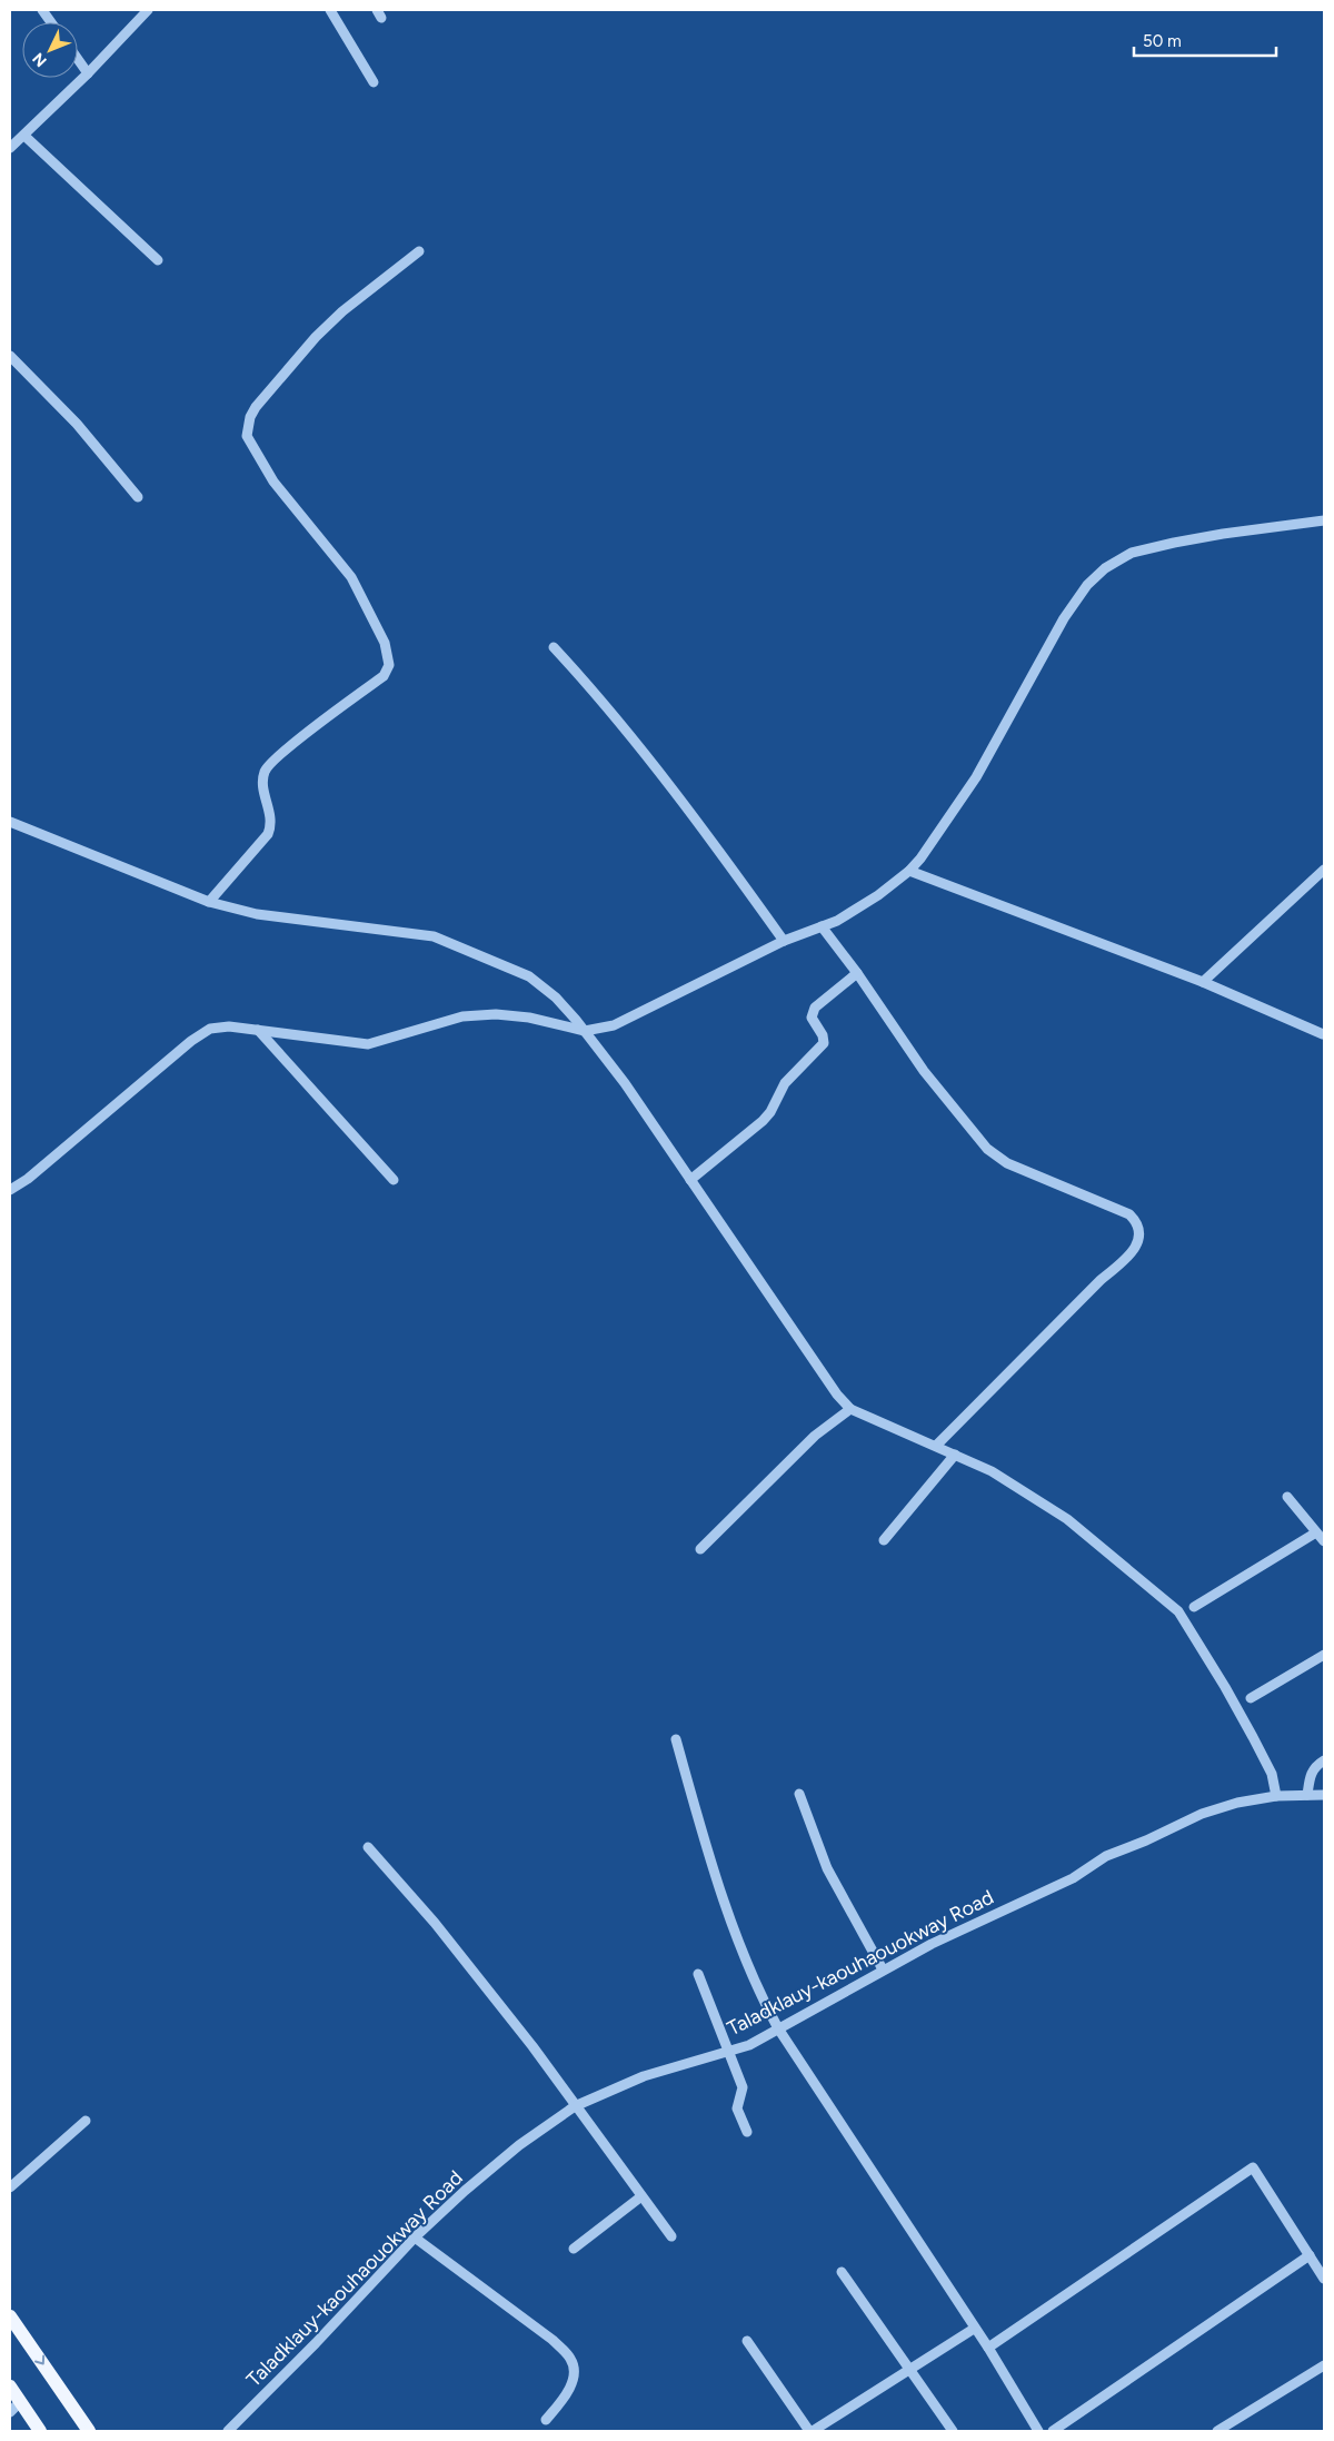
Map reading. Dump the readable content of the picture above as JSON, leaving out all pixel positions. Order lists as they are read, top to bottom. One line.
{"streets":{"street":["Taladklauy-kaouhaouokway Road"]},"scale_bar":"50 m","north":"bottom left"}
